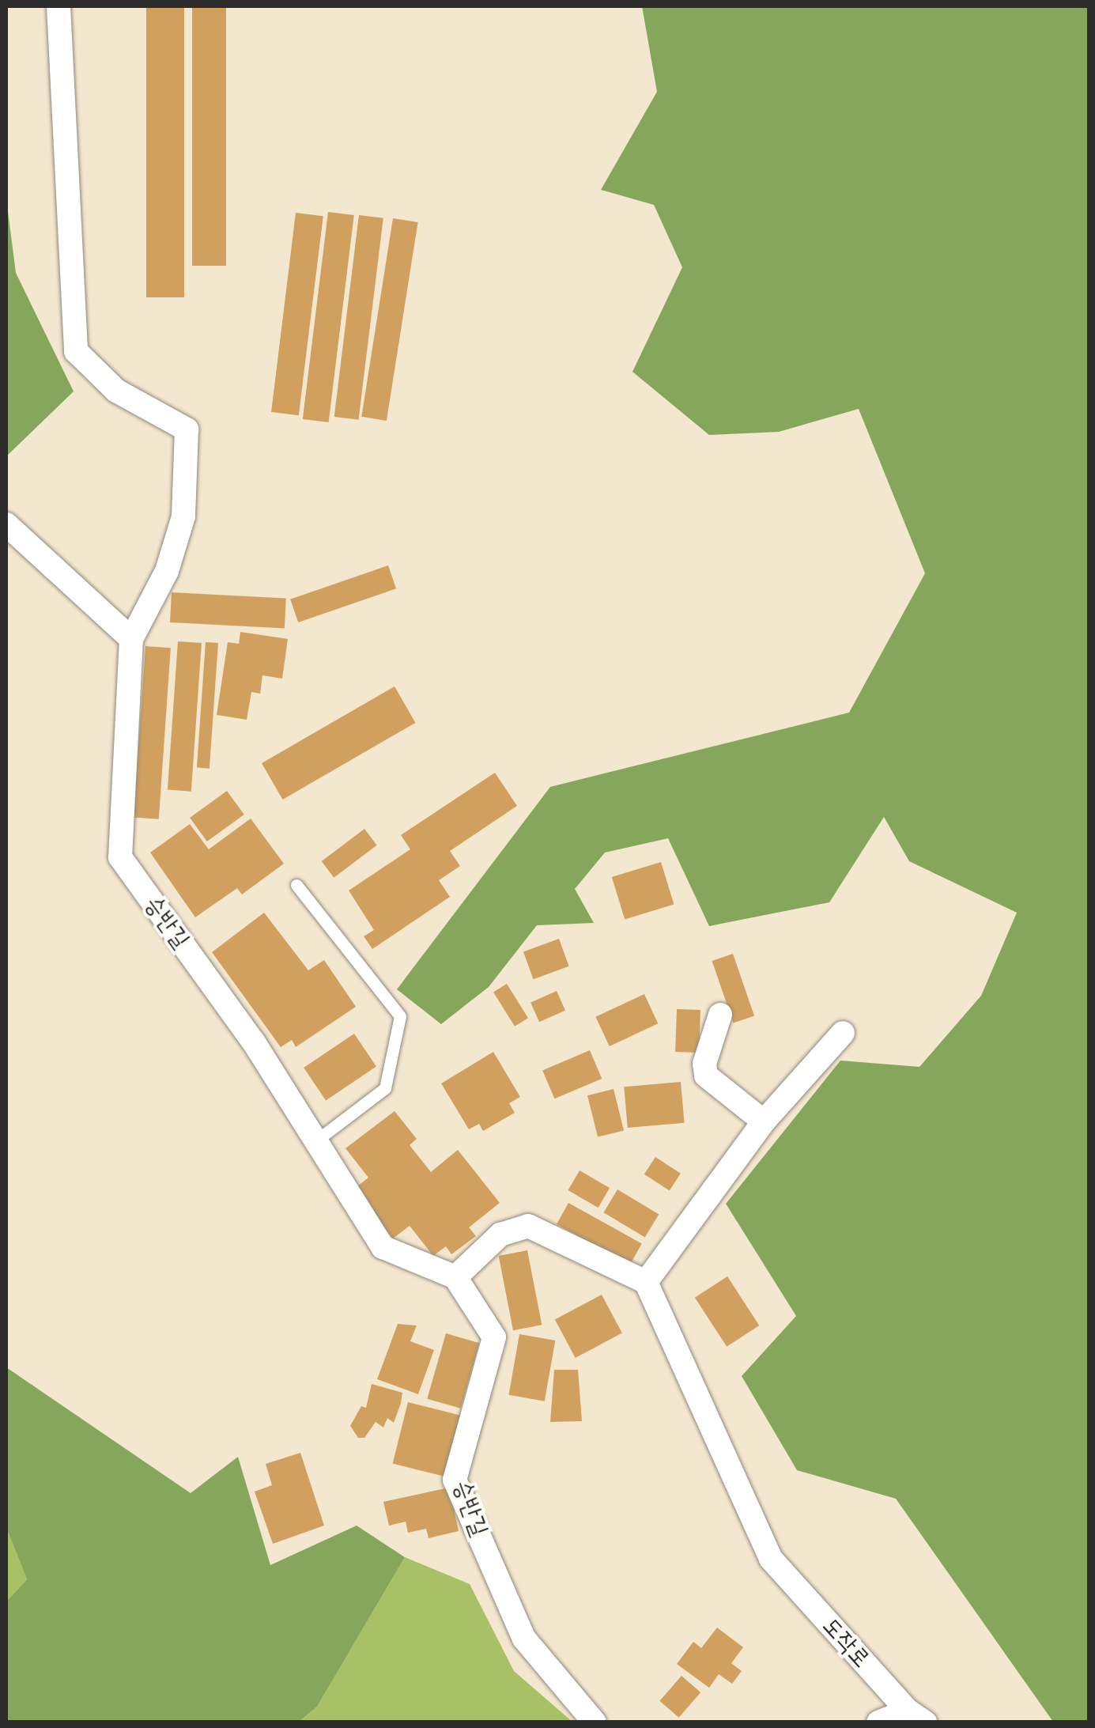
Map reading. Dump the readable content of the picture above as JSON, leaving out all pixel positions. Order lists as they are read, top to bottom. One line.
{"streets":{"street":["승반길","도작로"]}}
